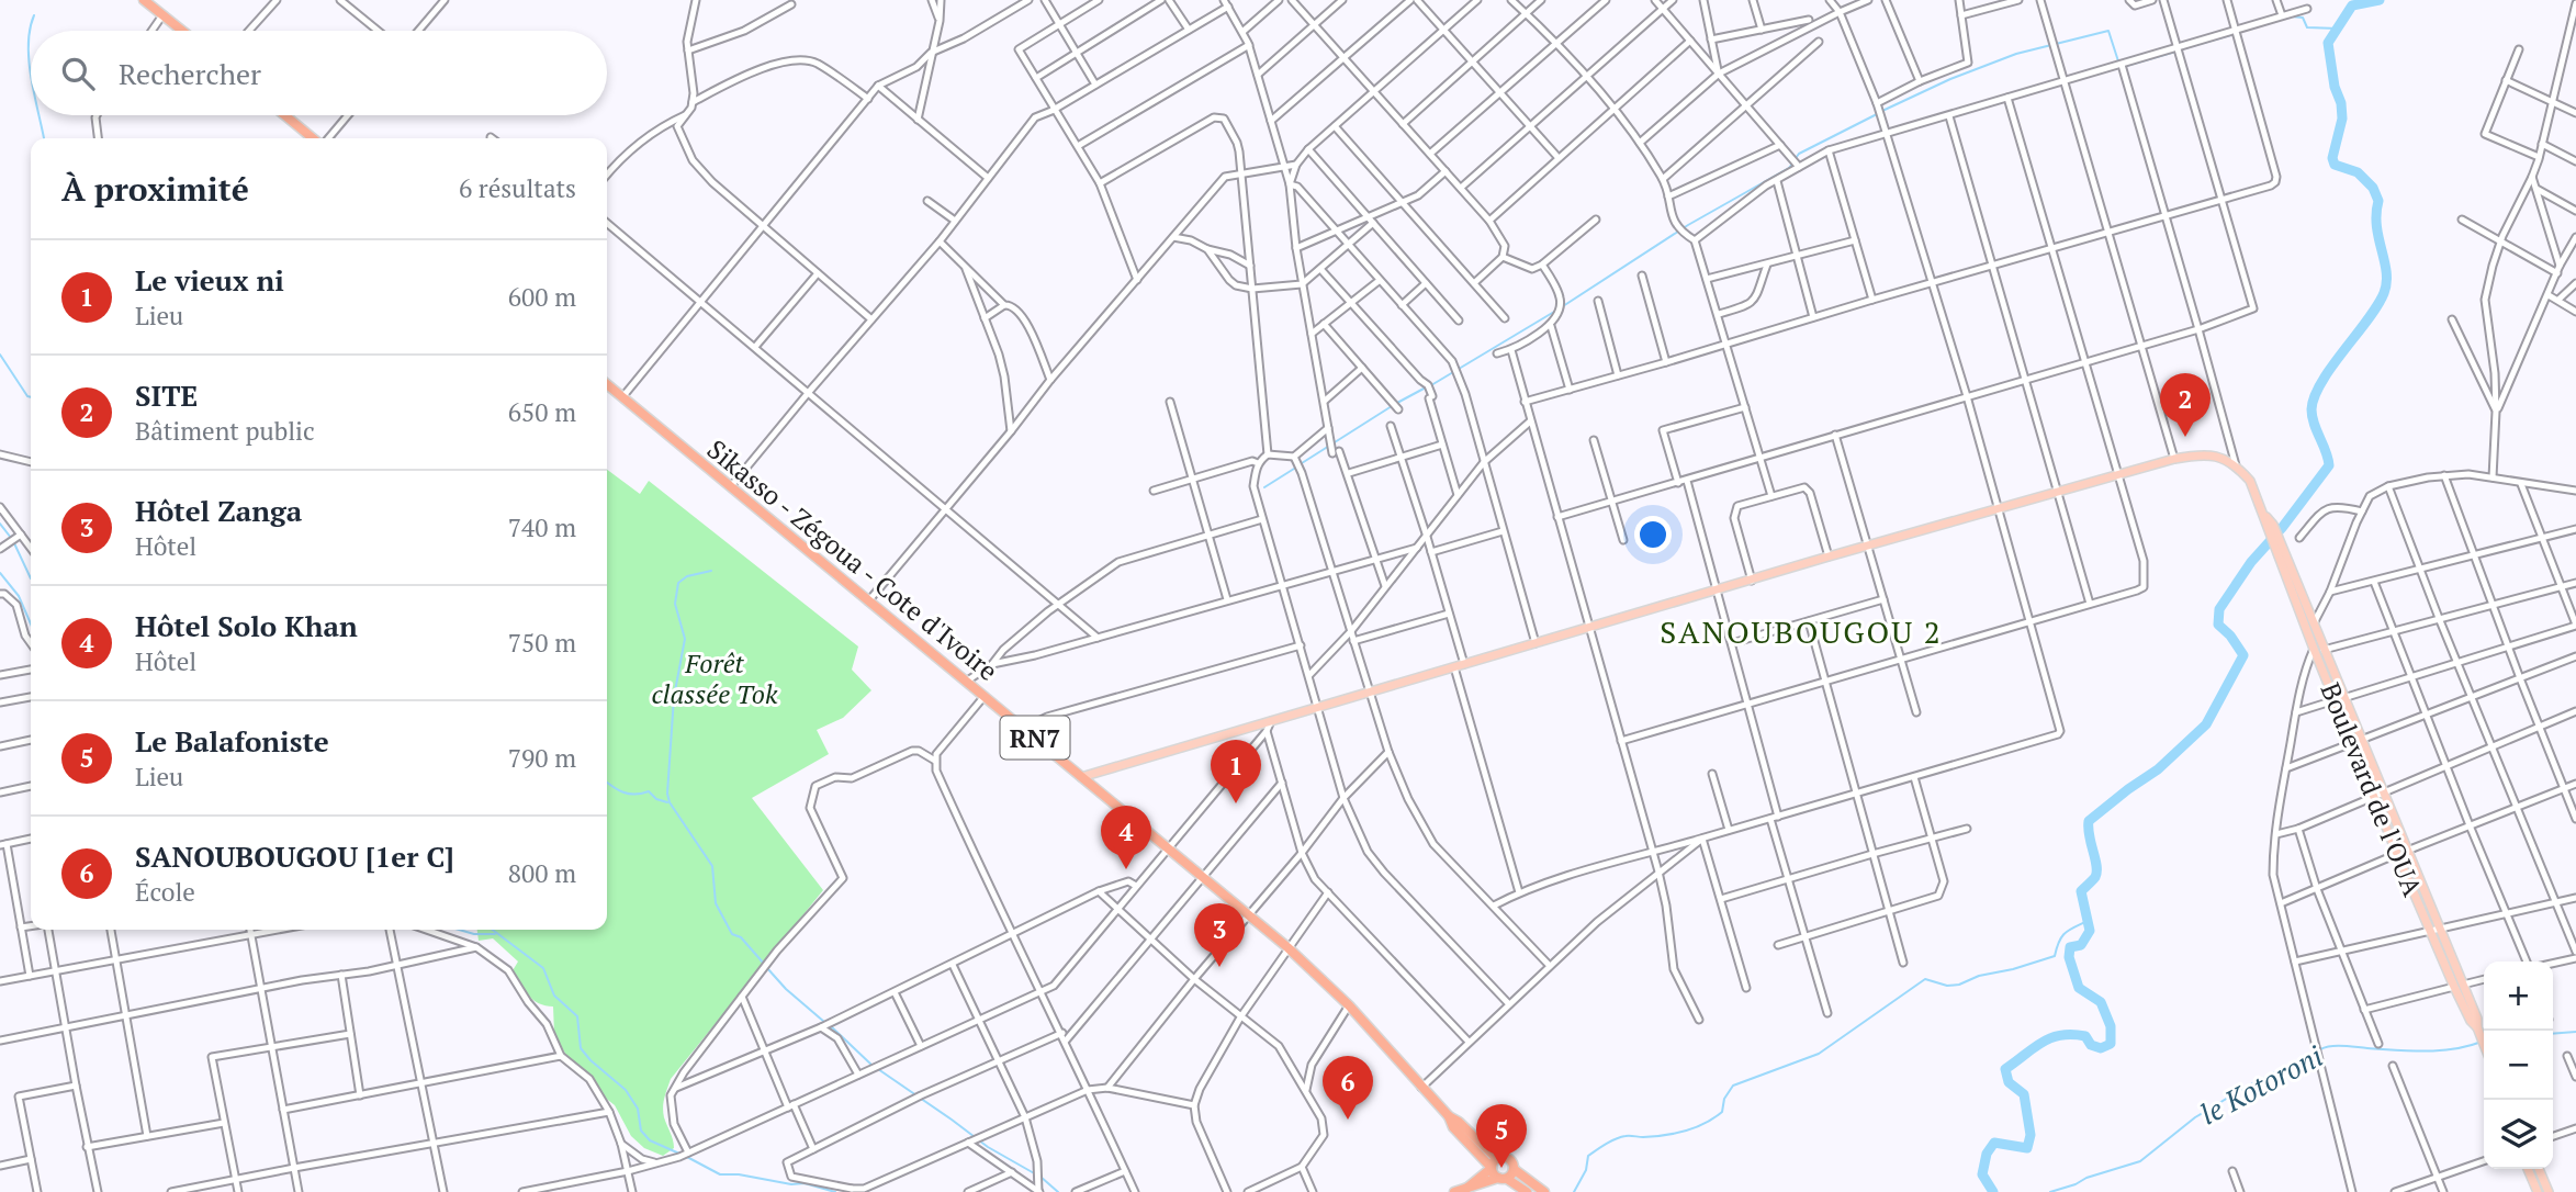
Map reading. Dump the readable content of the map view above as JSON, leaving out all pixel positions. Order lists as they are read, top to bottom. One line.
{"streets":{"highway":["Sikasso - Zégoua - Cote d'Ivoire","RN7"],"main road":["Boulevard de l'OUA"]},"crossings":[["Sikasso - Zégoua - Cote d'Ivoire","RN7"]],"districts":["SANOUBOUGOU 2"],"water":["le Kotoroni"],"parks":["Forêt classée Tok"],"page":{"search":"Rechercher","heading":["À proximité","6 résultats"],"list":[{"mark":"1","name":"Le vieux ni","note":"Lieu","value":"600 m"},{"mark":"2","name":"SITE","note":"Bâtiment public","value":"650 m"},{"mark":"3","name":"Hôtel Zanga","note":"Hôtel","value":"740 m"},{"mark":"4","name":"Hôtel Solo Khan","note":"Hôtel","value":"750 m"},{"mark":"5","name":"Le Balafoniste","note":"Lieu","value":"790 m"},{"mark":"6","name":"SANOUBOUGOU [1er C]","note":"École","value":"800 m"}],"pins":["2","1","4","3","6","5"],"map_buttons":["+","−"]}}
